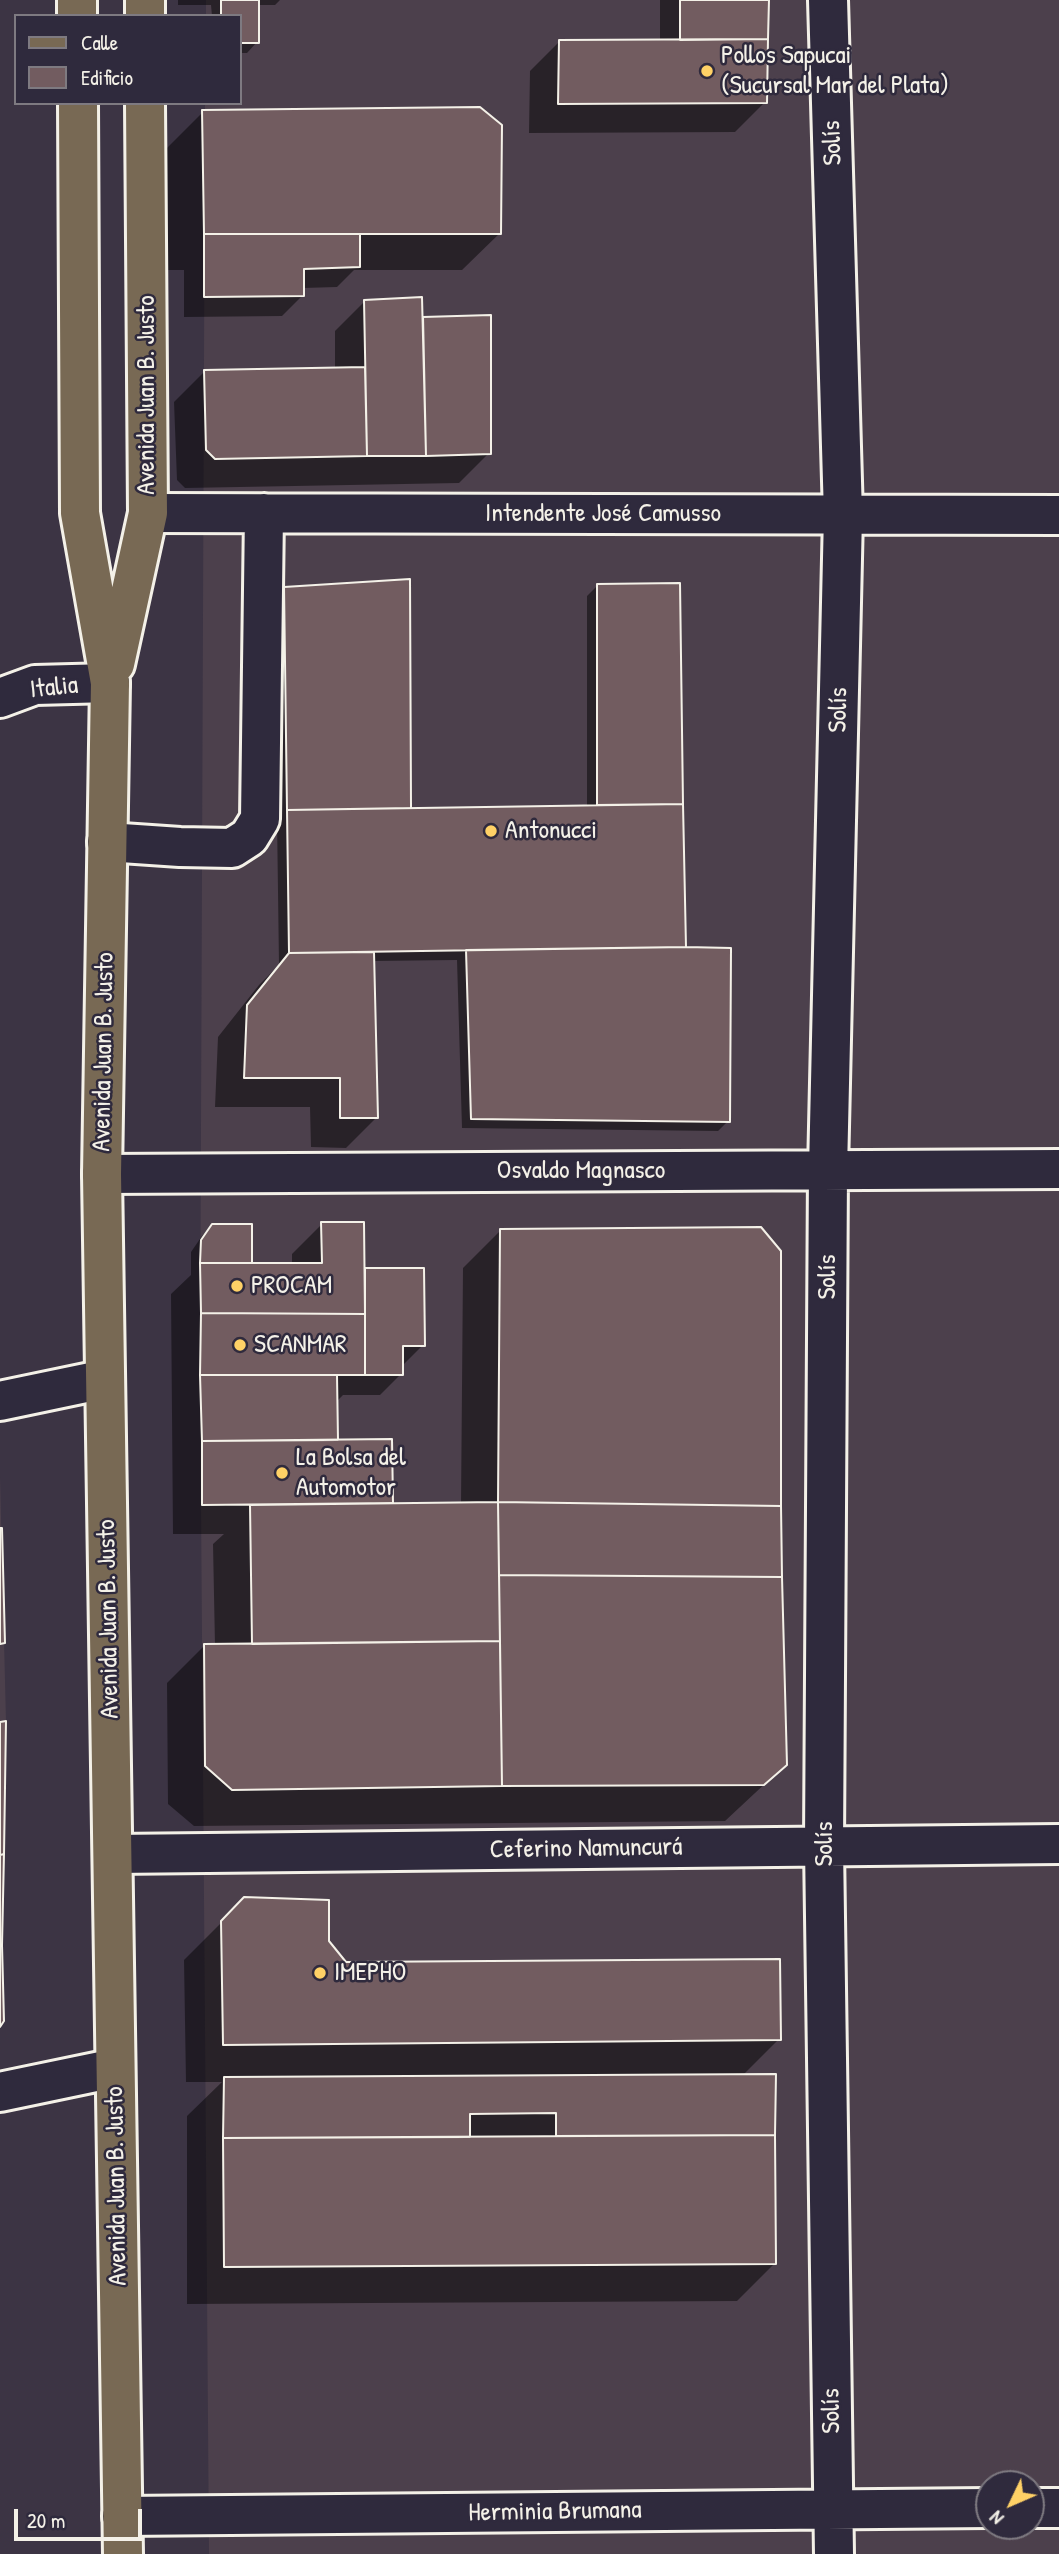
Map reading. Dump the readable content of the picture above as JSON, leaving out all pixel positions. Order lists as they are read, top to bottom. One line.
{"streets":{"main road":["Avenida Juan B. Justo"],"street":["Solís","Intendente José Camusso","Italia","Osvaldo Magnasco","Ceferino Namuncurá","Herminia Brumana"]},"crossings":[["Solís","Intendente José Camusso"],["Solís","Osvaldo Magnasco"],["Solís","Ceferino Namuncurá"],["Solís","Herminia Brumana"],["Avenida Juan B. Justo","Intendente José Camusso"],["Avenida Juan B. Justo","Italia"],["Avenida Juan B. Justo","Osvaldo Magnasco"],["Avenida Juan B. Justo","Ceferino Namuncurá"],["Avenida Juan B. Justo","Herminia Brumana"]],"places":["Pollos Sapucai (Sucursal Mar del Plata)","Antonucci","PROCAM","SCANMAR","La Bolsa del Automotor","IMEPHO"],"legend":["Calle","Edificio"],"scale_bar":"20 m","north":"bottom left"}
